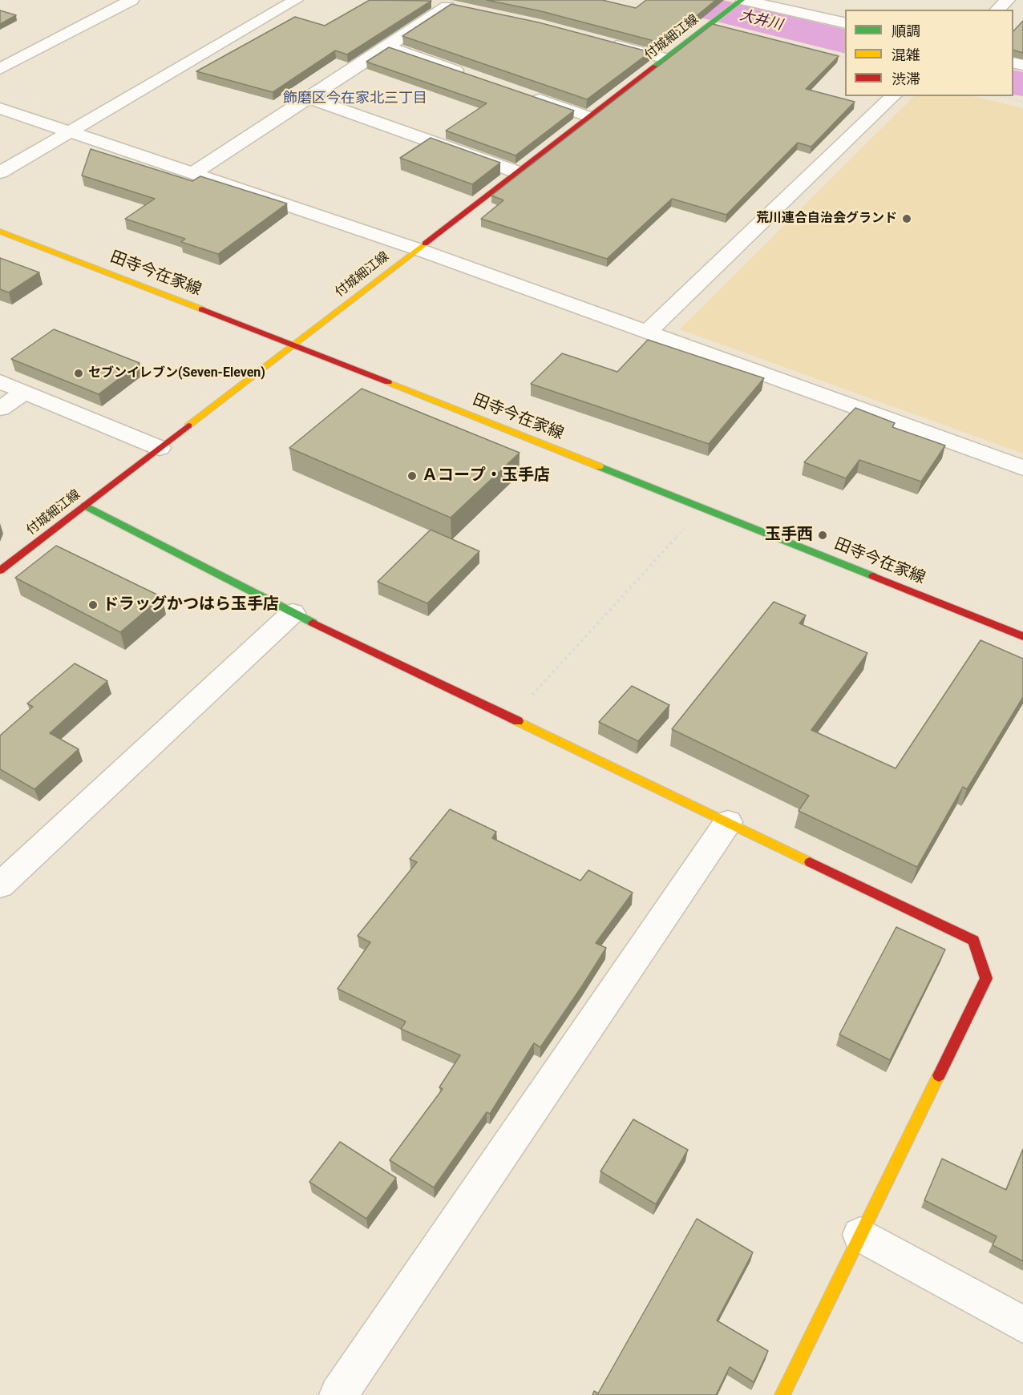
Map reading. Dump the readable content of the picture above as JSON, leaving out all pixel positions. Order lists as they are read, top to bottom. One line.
{"streets":{"main road":["付城細江線","田寺今在家線"]},"crossings":[["付城細江線","田寺今在家線"]],"districts":["飾磨区今在家北三丁目"],"water":["大井川"],"places":["荒川連合自治会グランド","セブンイレブン(Seven-Eleven)","Ａコープ・玉手店","玉手西","ドラッグかつはら玉手店"],"legend":["順調","混雑","渋滞"]}
